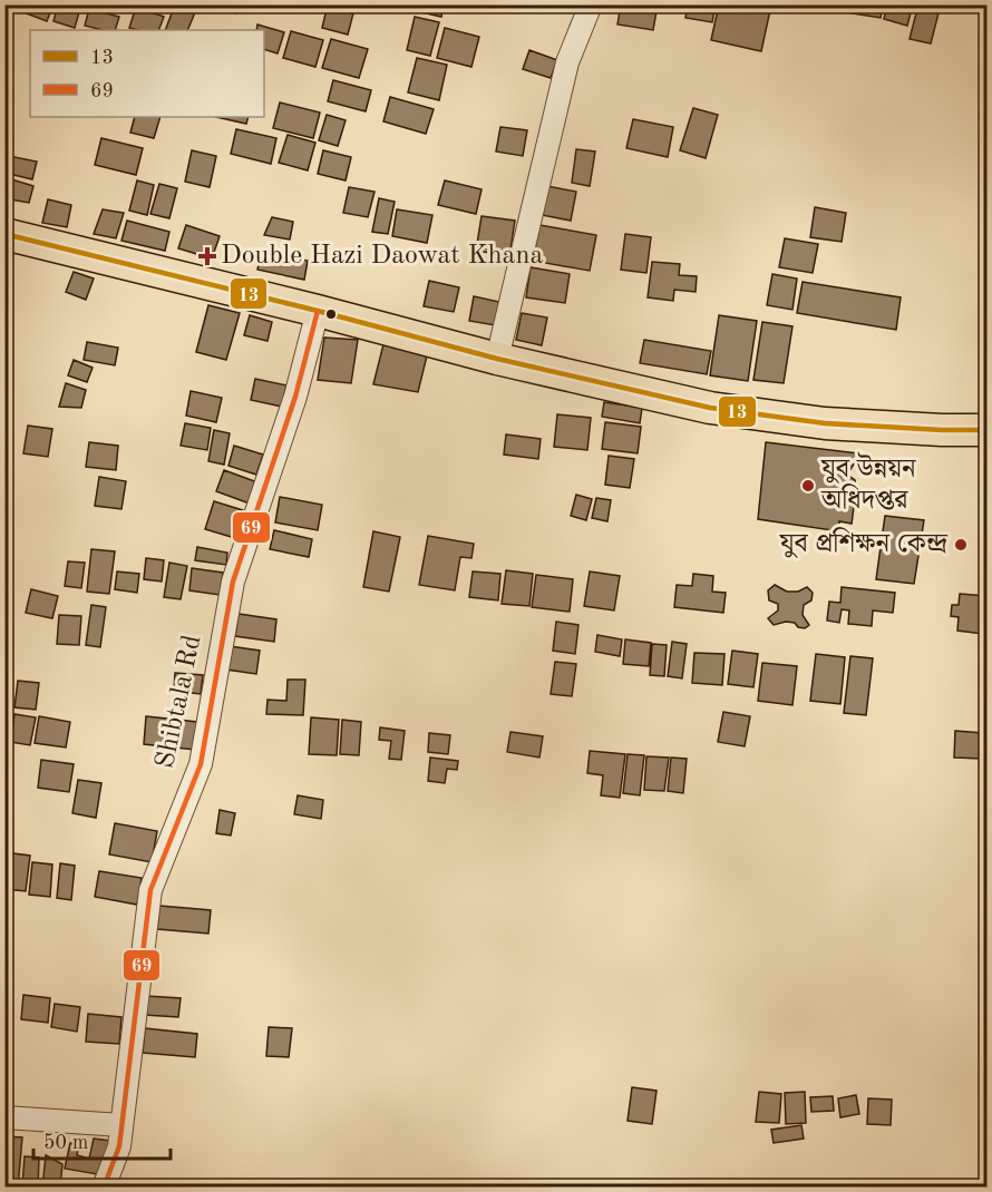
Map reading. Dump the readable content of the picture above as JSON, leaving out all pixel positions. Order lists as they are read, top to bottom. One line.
{"streets":{"street":["Shibtala Rd"]},"places":{"health":["Double Hazi Daowat Khana"],"other":["যুব উন্নয়ন অধিদপ্তর","যুব প্রশিক্ষন কেন্দ্র"]},"lines":["transit line 13","transit line 69"],"legend":["13","69"],"scale_bar":"50 m"}
